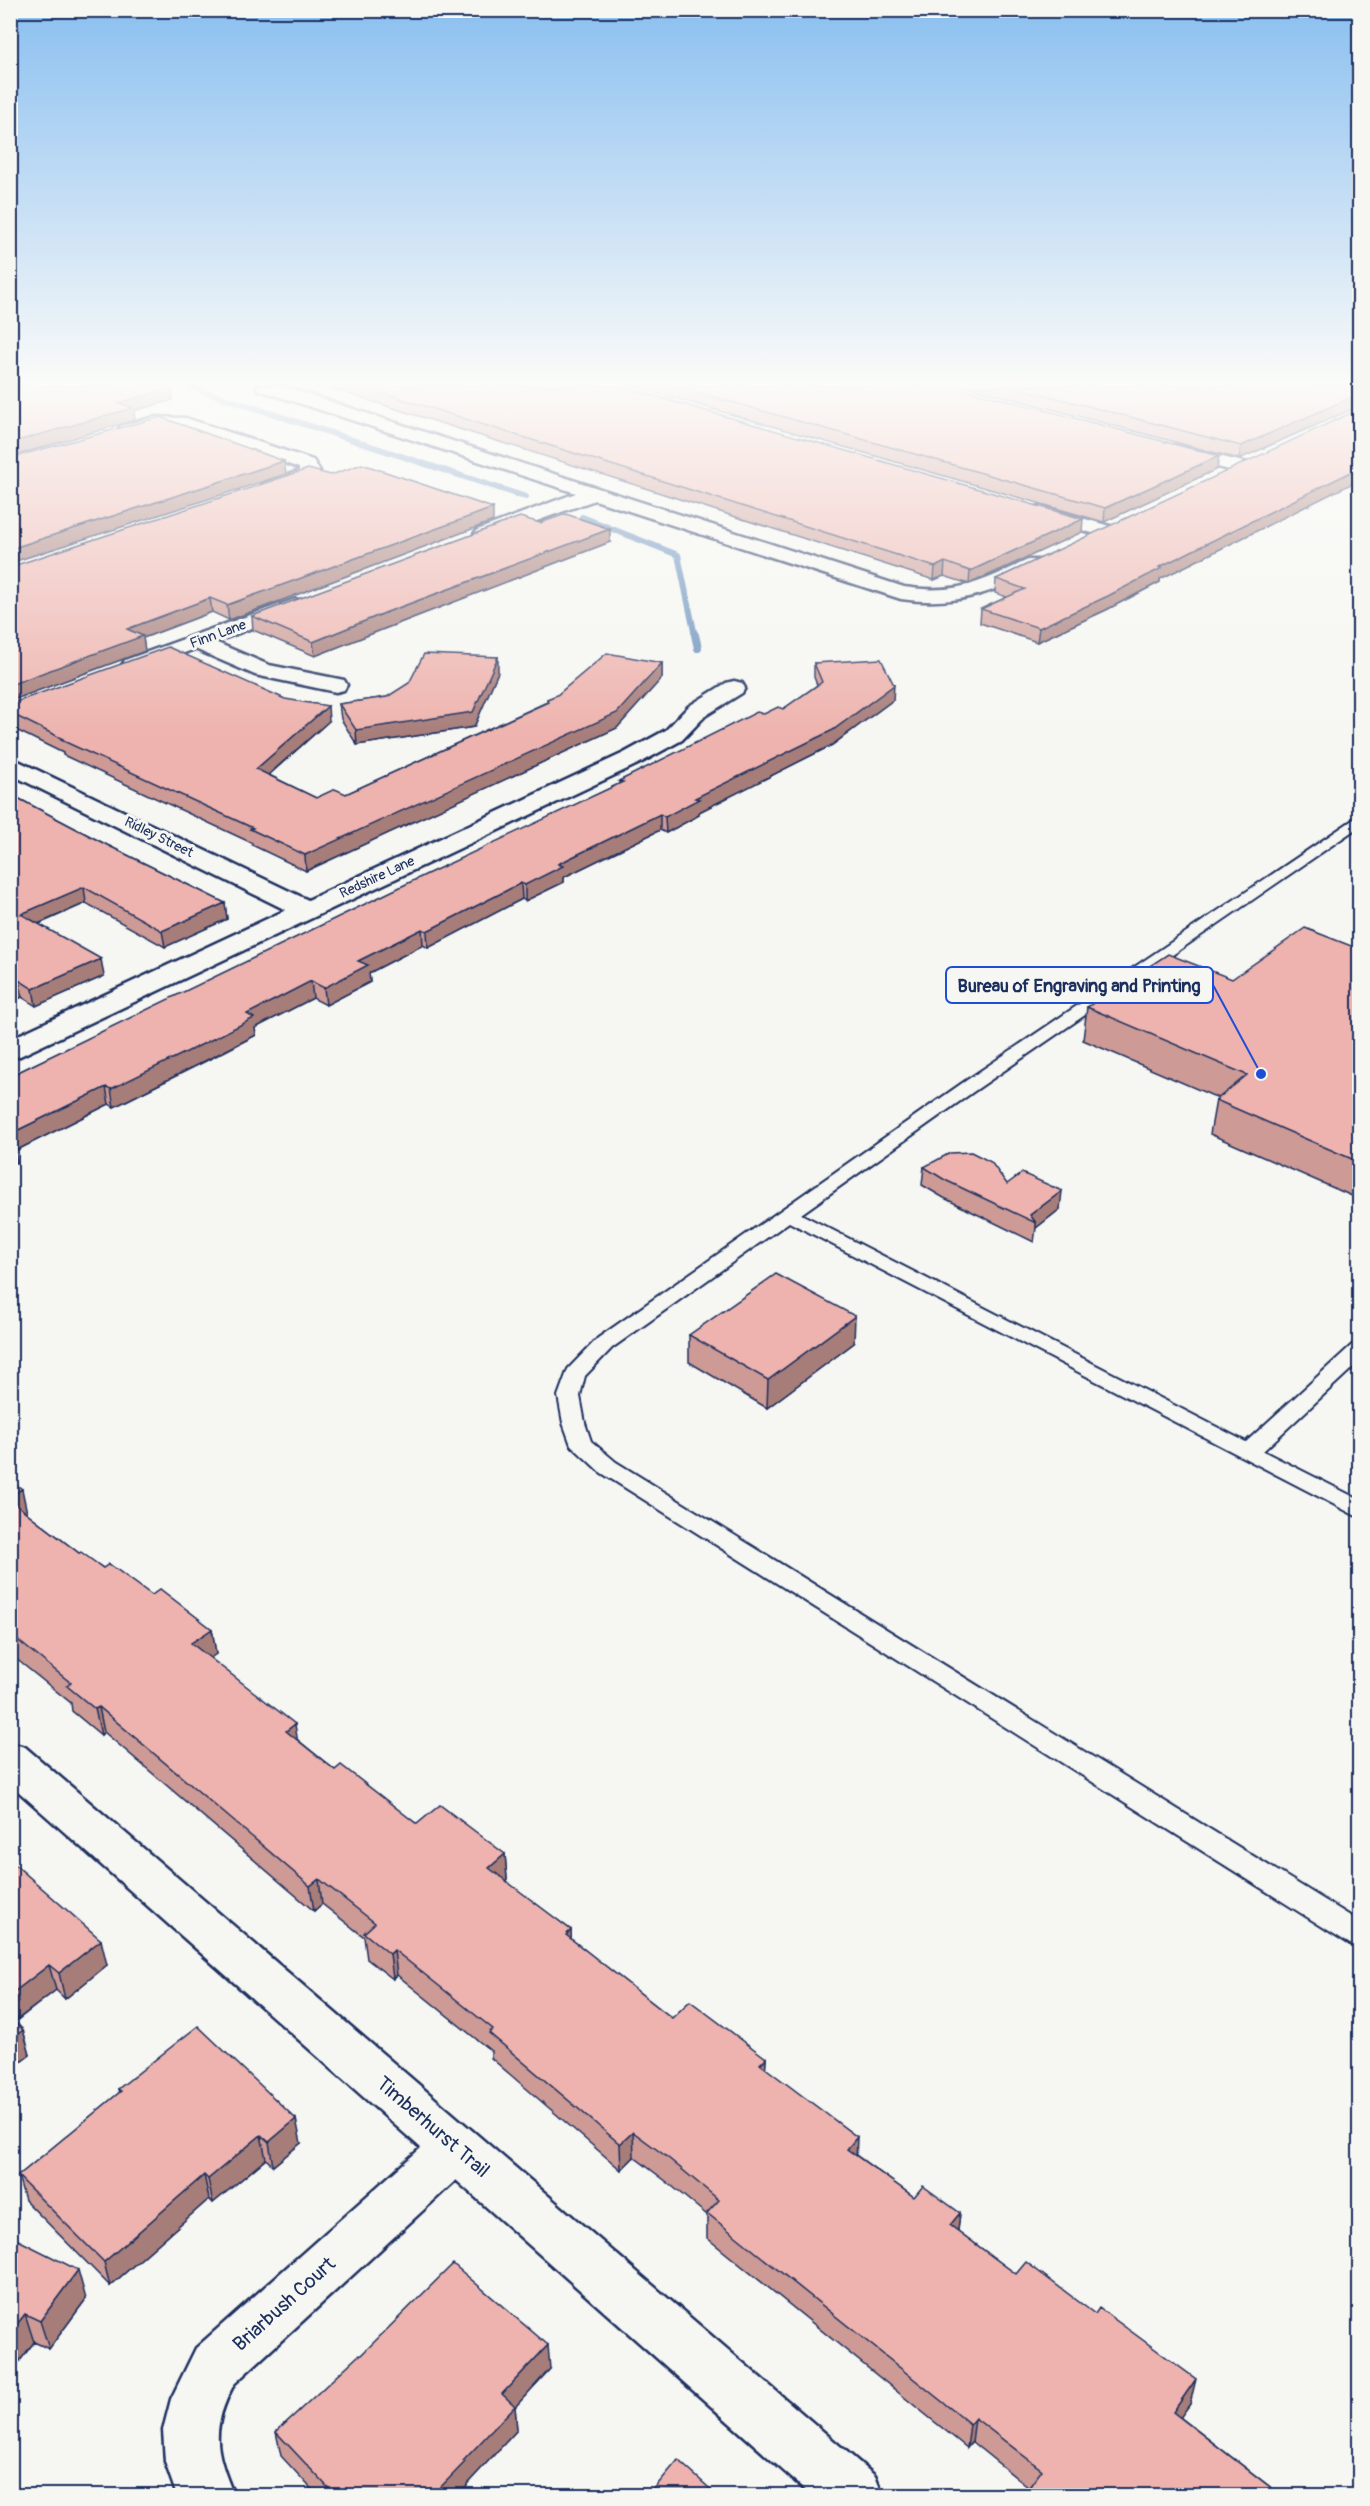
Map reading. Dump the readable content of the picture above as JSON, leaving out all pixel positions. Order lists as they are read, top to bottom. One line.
{"streets":{"street":["Finn Lane","Ridley Street","Redshire Lane","Timberhurst Trail","Briarbush Court"]},"crossings":[["Ridley Street","Redshire Lane"],["Timberhurst Trail","Briarbush Court"]],"places":["Bureau of Engraving and Printing"]}
